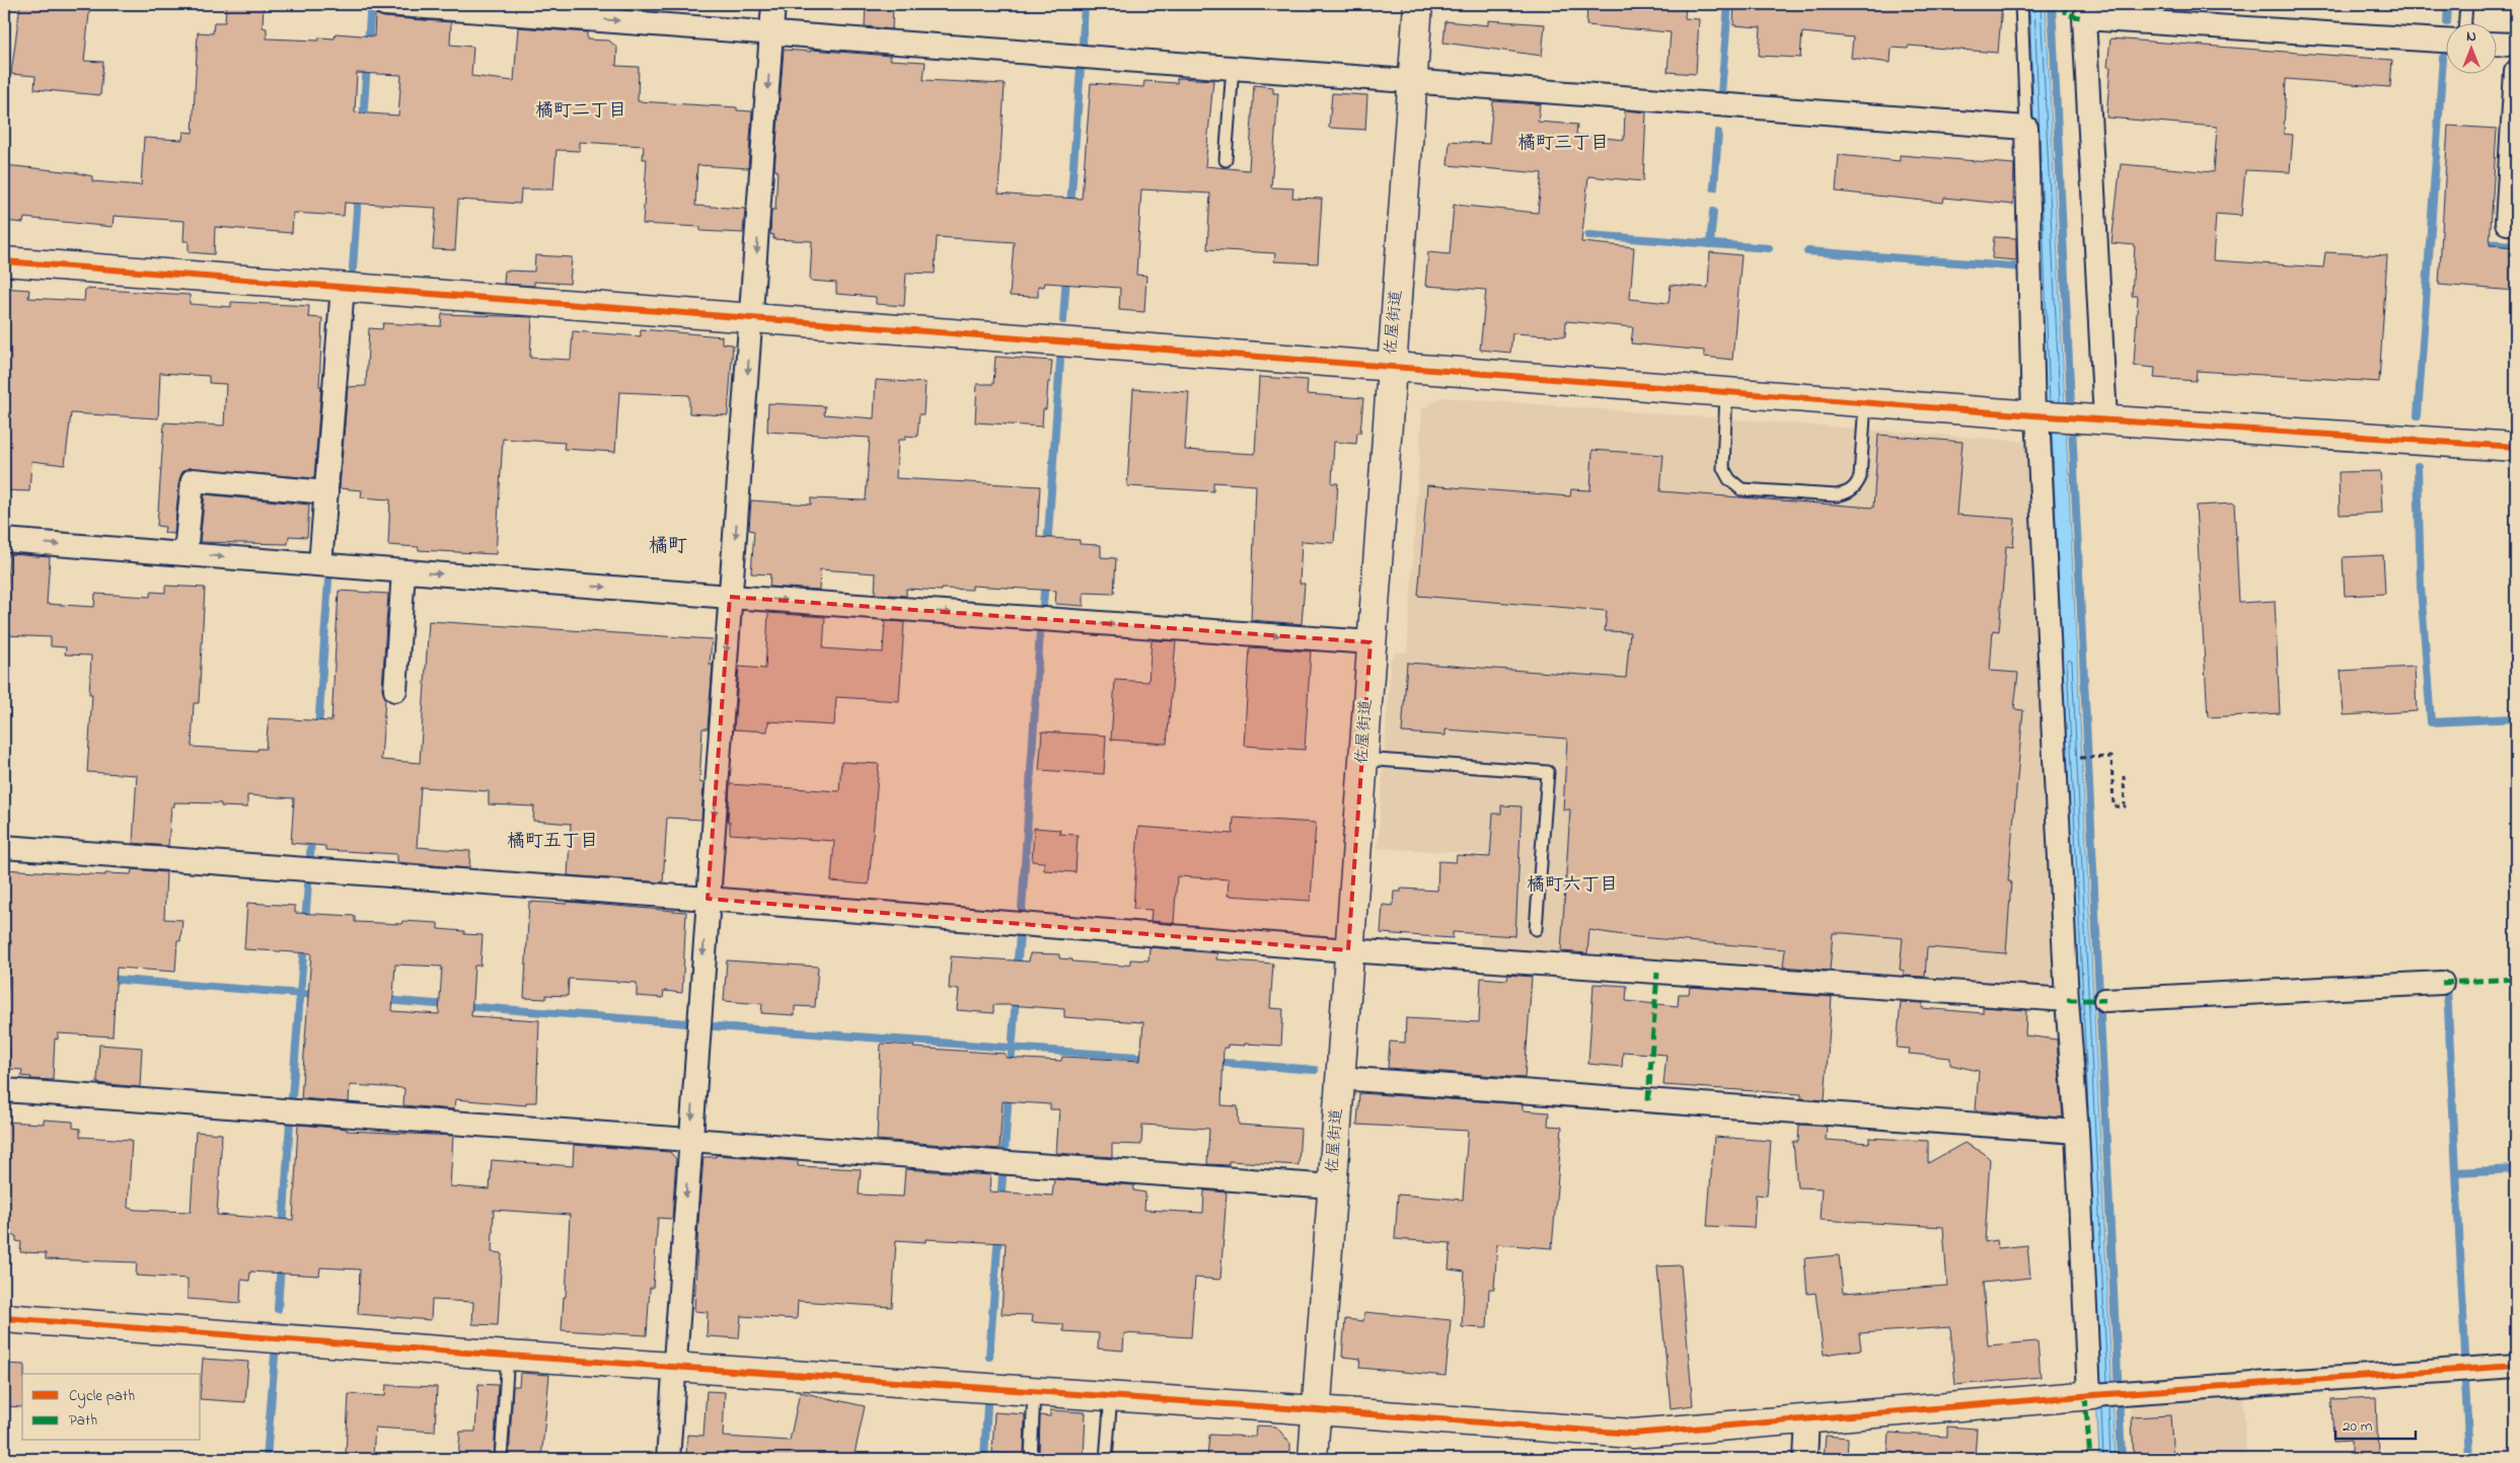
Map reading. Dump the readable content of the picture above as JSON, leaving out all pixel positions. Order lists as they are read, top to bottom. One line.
{"streets":{"street":["佐屋街道"]},"districts":["橘町二丁目","橘町三丁目","橘町","橘町五丁目","橘町六丁目"],"legend":["Cycle path","Path"],"scale_bar":"20 m","north":"top"}
